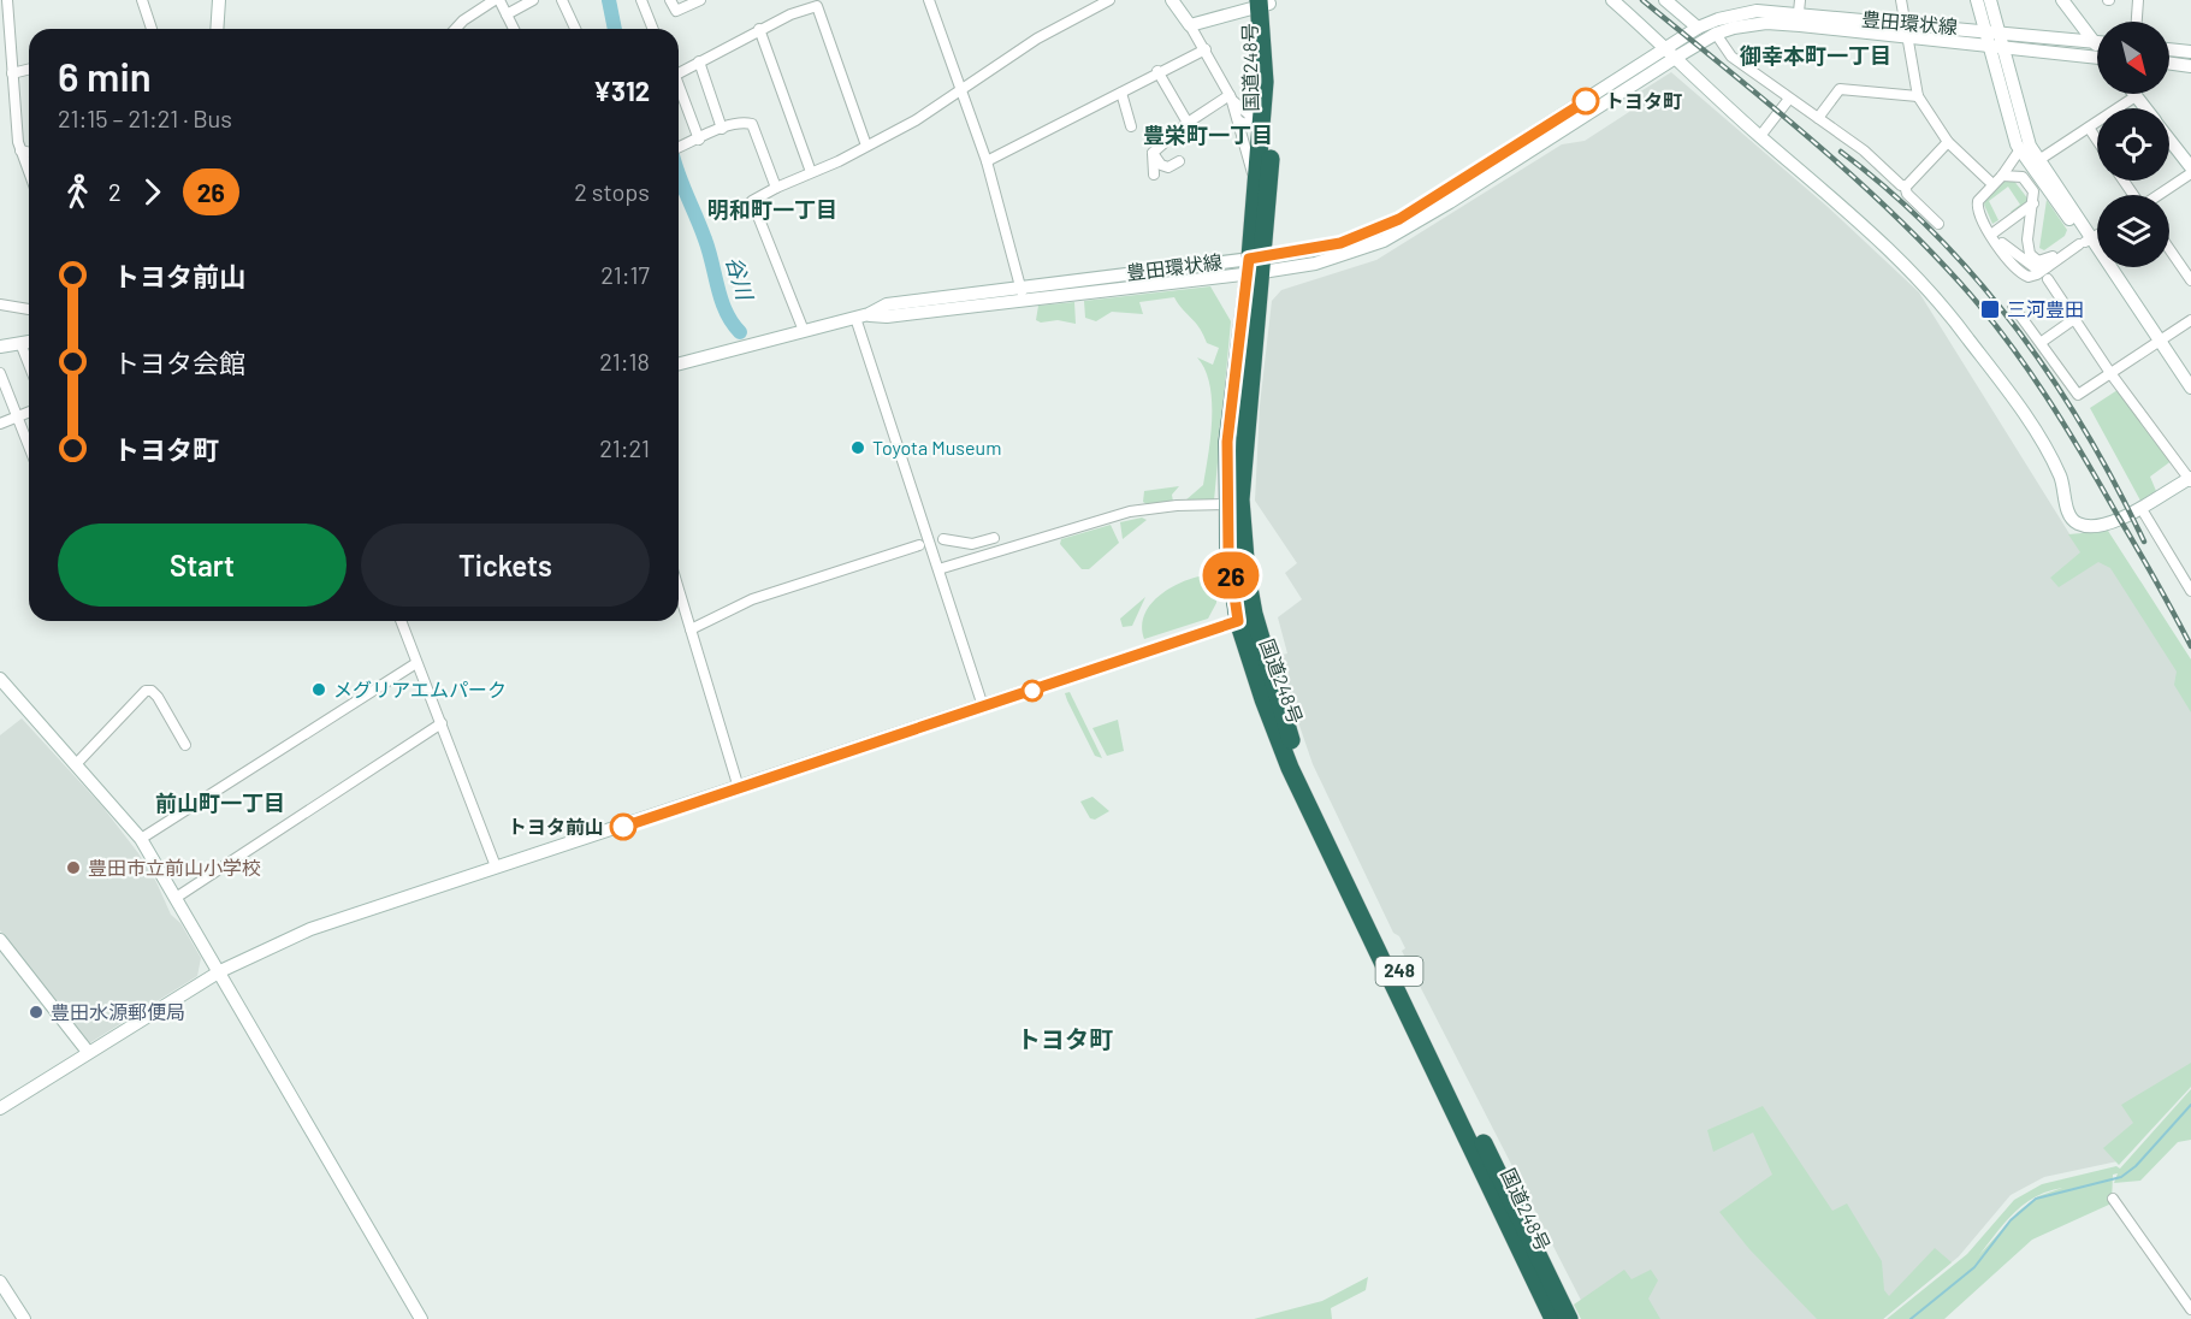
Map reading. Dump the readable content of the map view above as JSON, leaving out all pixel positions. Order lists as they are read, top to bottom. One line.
{"streets":{"highway":["国道248号","248"],"street":["豊田環状線"]},"crossings":[["豊田環状線","国道248号"]],"districts":["御幸本町一丁目","豊栄町一丁目","明和町一丁目","前山町一丁目","トヨタ町"],"water":["谷川"],"places":{"other":["トヨタ町","Toyota Museum","メグリアエムパーク","トヨタ前山","豊田市立前山小学校","豊田水源郵便局"],"transit":["三河豊田"]},"lines":["bus line 26"],"north":"bottom right","page":{"on_map":"26","heading":["6 min","21:15 – 21:21 · Bus","¥312"],"legs":["2","26","2 stops"],"list":[{"name":"トヨタ前山","value":"21:17"},{"name":"トヨタ会館","value":"21:18"},{"name":"トヨタ町","value":"21:21"}],"buttons":["Start","Tickets"]}}
